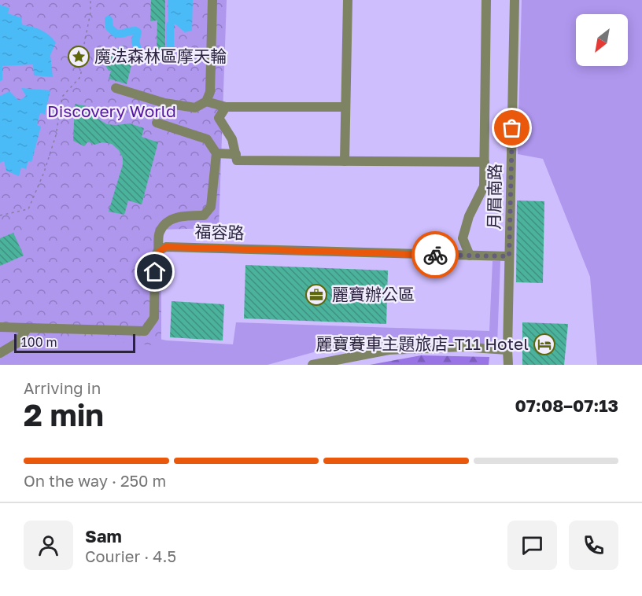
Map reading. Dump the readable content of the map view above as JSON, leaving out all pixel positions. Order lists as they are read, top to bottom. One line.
{"streets":{"street":["月眉南路","福容路"]},"crossings":[["月眉南路","福容路"]],"parks":["Discovery World"],"places":{"place":["魔法森林區摩天輪"],"office":["麗寶辦公區"],"hotel":["麗寶賽車主題旅店-T11 Hotel"]},"scale_bar":"100 m","north":"bottom left","page":{"scale":"100 m","heading":["2 min","Arriving in","07:08–07:13"],"panel":["Sam","Courier · 4.5"],"bar":"On the way · 250 m"}}
